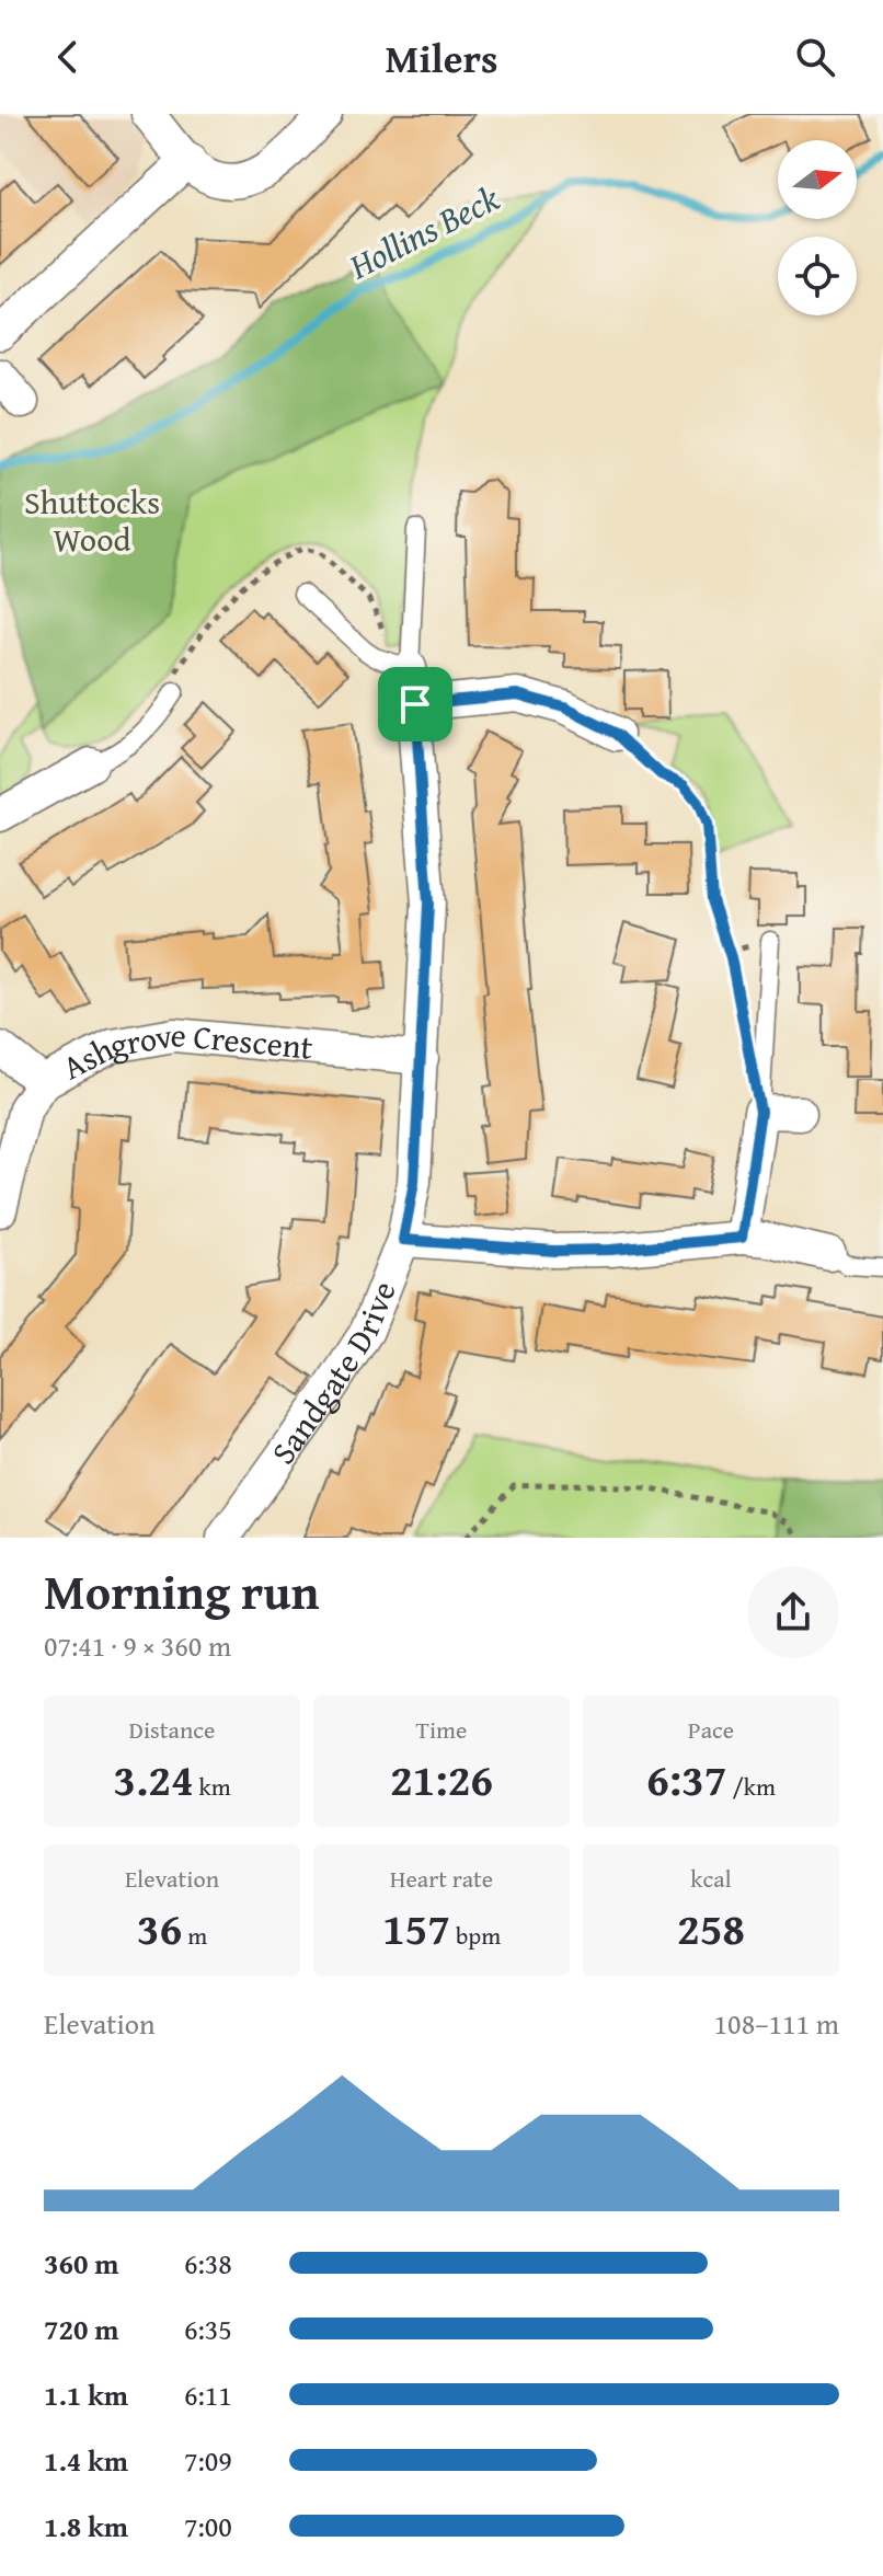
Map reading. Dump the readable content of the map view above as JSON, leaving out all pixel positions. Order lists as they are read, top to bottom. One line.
{"streets":{"street":["Ashgrove Crescent","Sandgate Drive"]},"crossings":[["Ashgrove Crescent","Sandgate Drive"]],"water":["Hollins Beck"],"parks":["Shuttocks Wood"],"north":"right","page":{"header":"Milers","heading":["Morning run","07:41 · 9 × 360 m"],"stats":[["Distance","3.24 km"],["Time","21:26"],["Pace","6:37 /km"],["Elevation","36 m"],["Heart rate","157 bpm"],["kcal","258"]],"chart":["Elevation","108–111 m"],"list":[{"name":"360 m","note":"6:38"},{"name":"720 m","note":"6:35"},{"name":"1.1 km","note":"6:11"},{"name":"1.4 km","note":"7:09"},{"name":"1.8 km","note":"7:00"}]}}
